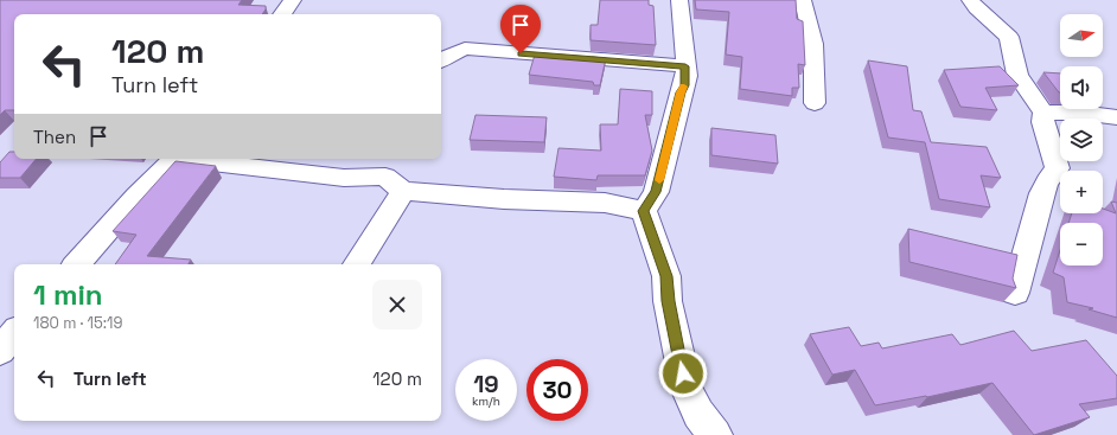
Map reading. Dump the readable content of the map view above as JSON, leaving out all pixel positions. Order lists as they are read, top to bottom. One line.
{"north":"right","page":{"map_buttons":["+","−"],"turn":["120 m","Turn left"],"then":"Then","heading":["1 min","180 m · 15:19"],"list":[{"name":"Turn left","value":"120 m"}],"speed":"19 km/h","limit":"30"}}
